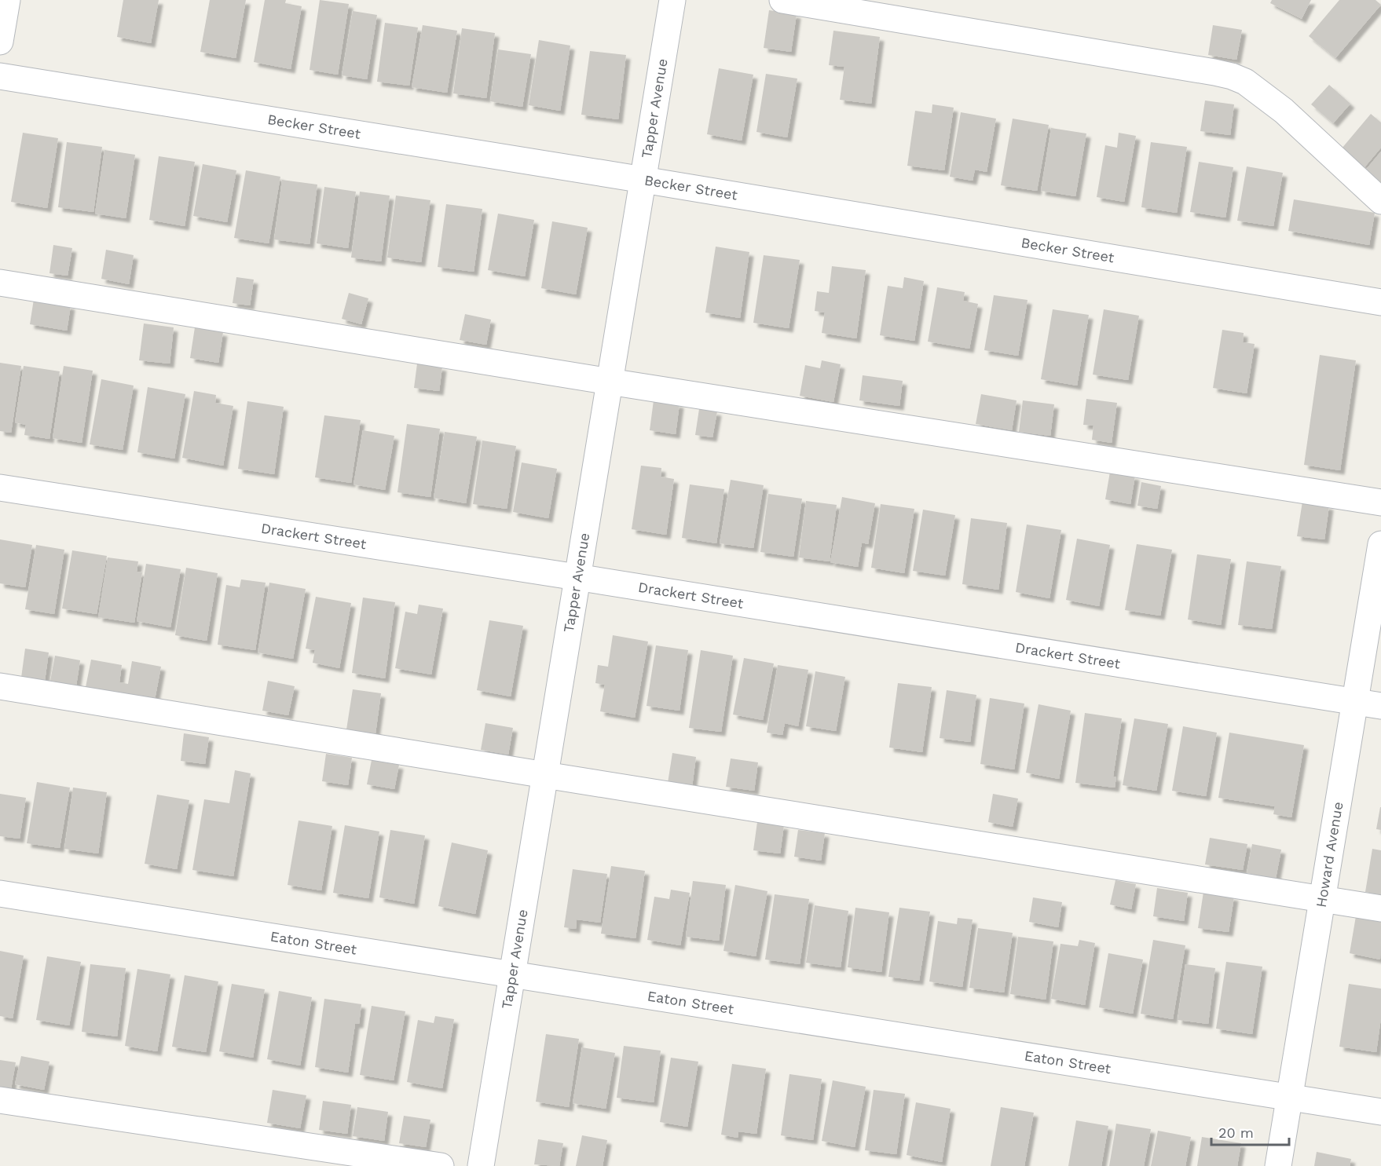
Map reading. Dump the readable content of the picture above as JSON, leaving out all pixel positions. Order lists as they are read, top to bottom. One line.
{"streets":{"street":["Tapper Avenue","Becker Street","Drackert Street","Howard Avenue","Eaton Street"]},"crossings":[["Tapper Avenue","Becker Street"],["Tapper Avenue","Drackert Street"],["Tapper Avenue","Eaton Street"],["Drackert Street","Howard Avenue"],["Howard Avenue","Eaton Street"]],"scale_bar":"20 m"}
